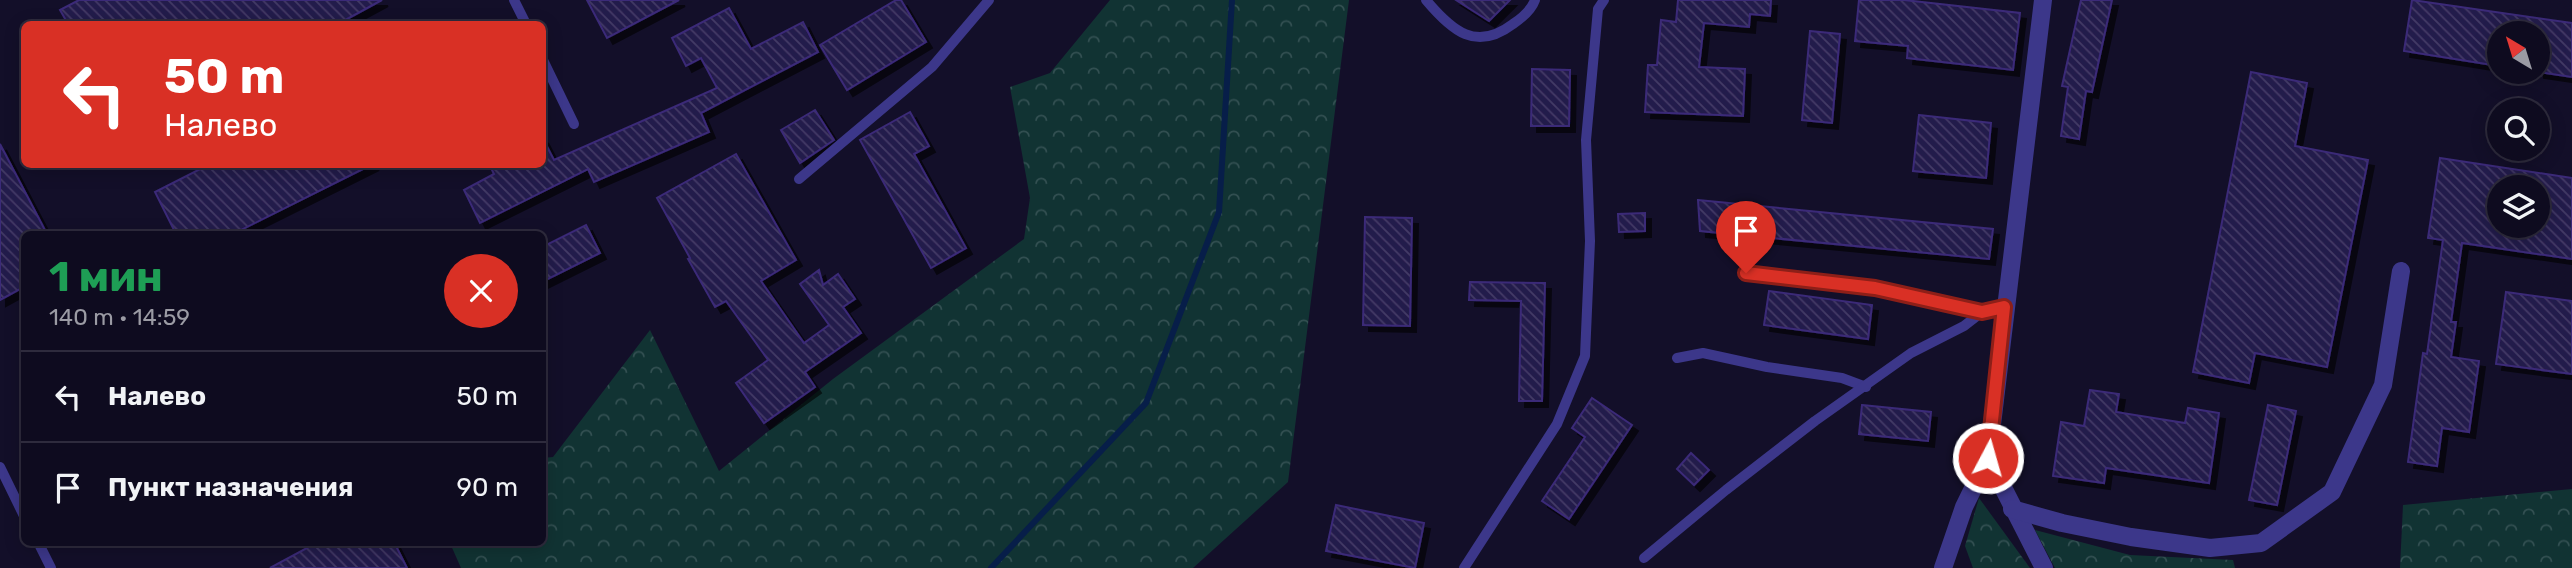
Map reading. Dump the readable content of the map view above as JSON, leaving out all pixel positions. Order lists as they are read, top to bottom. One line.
{"north":"top left","page":{"turn":["50 m","Налево"],"heading":["1 мин","140 m · 14:59"],"list":[{"name":"Налево","value":"50 m"},{"name":"Пункт назначения","value":"90 m"}]}}
